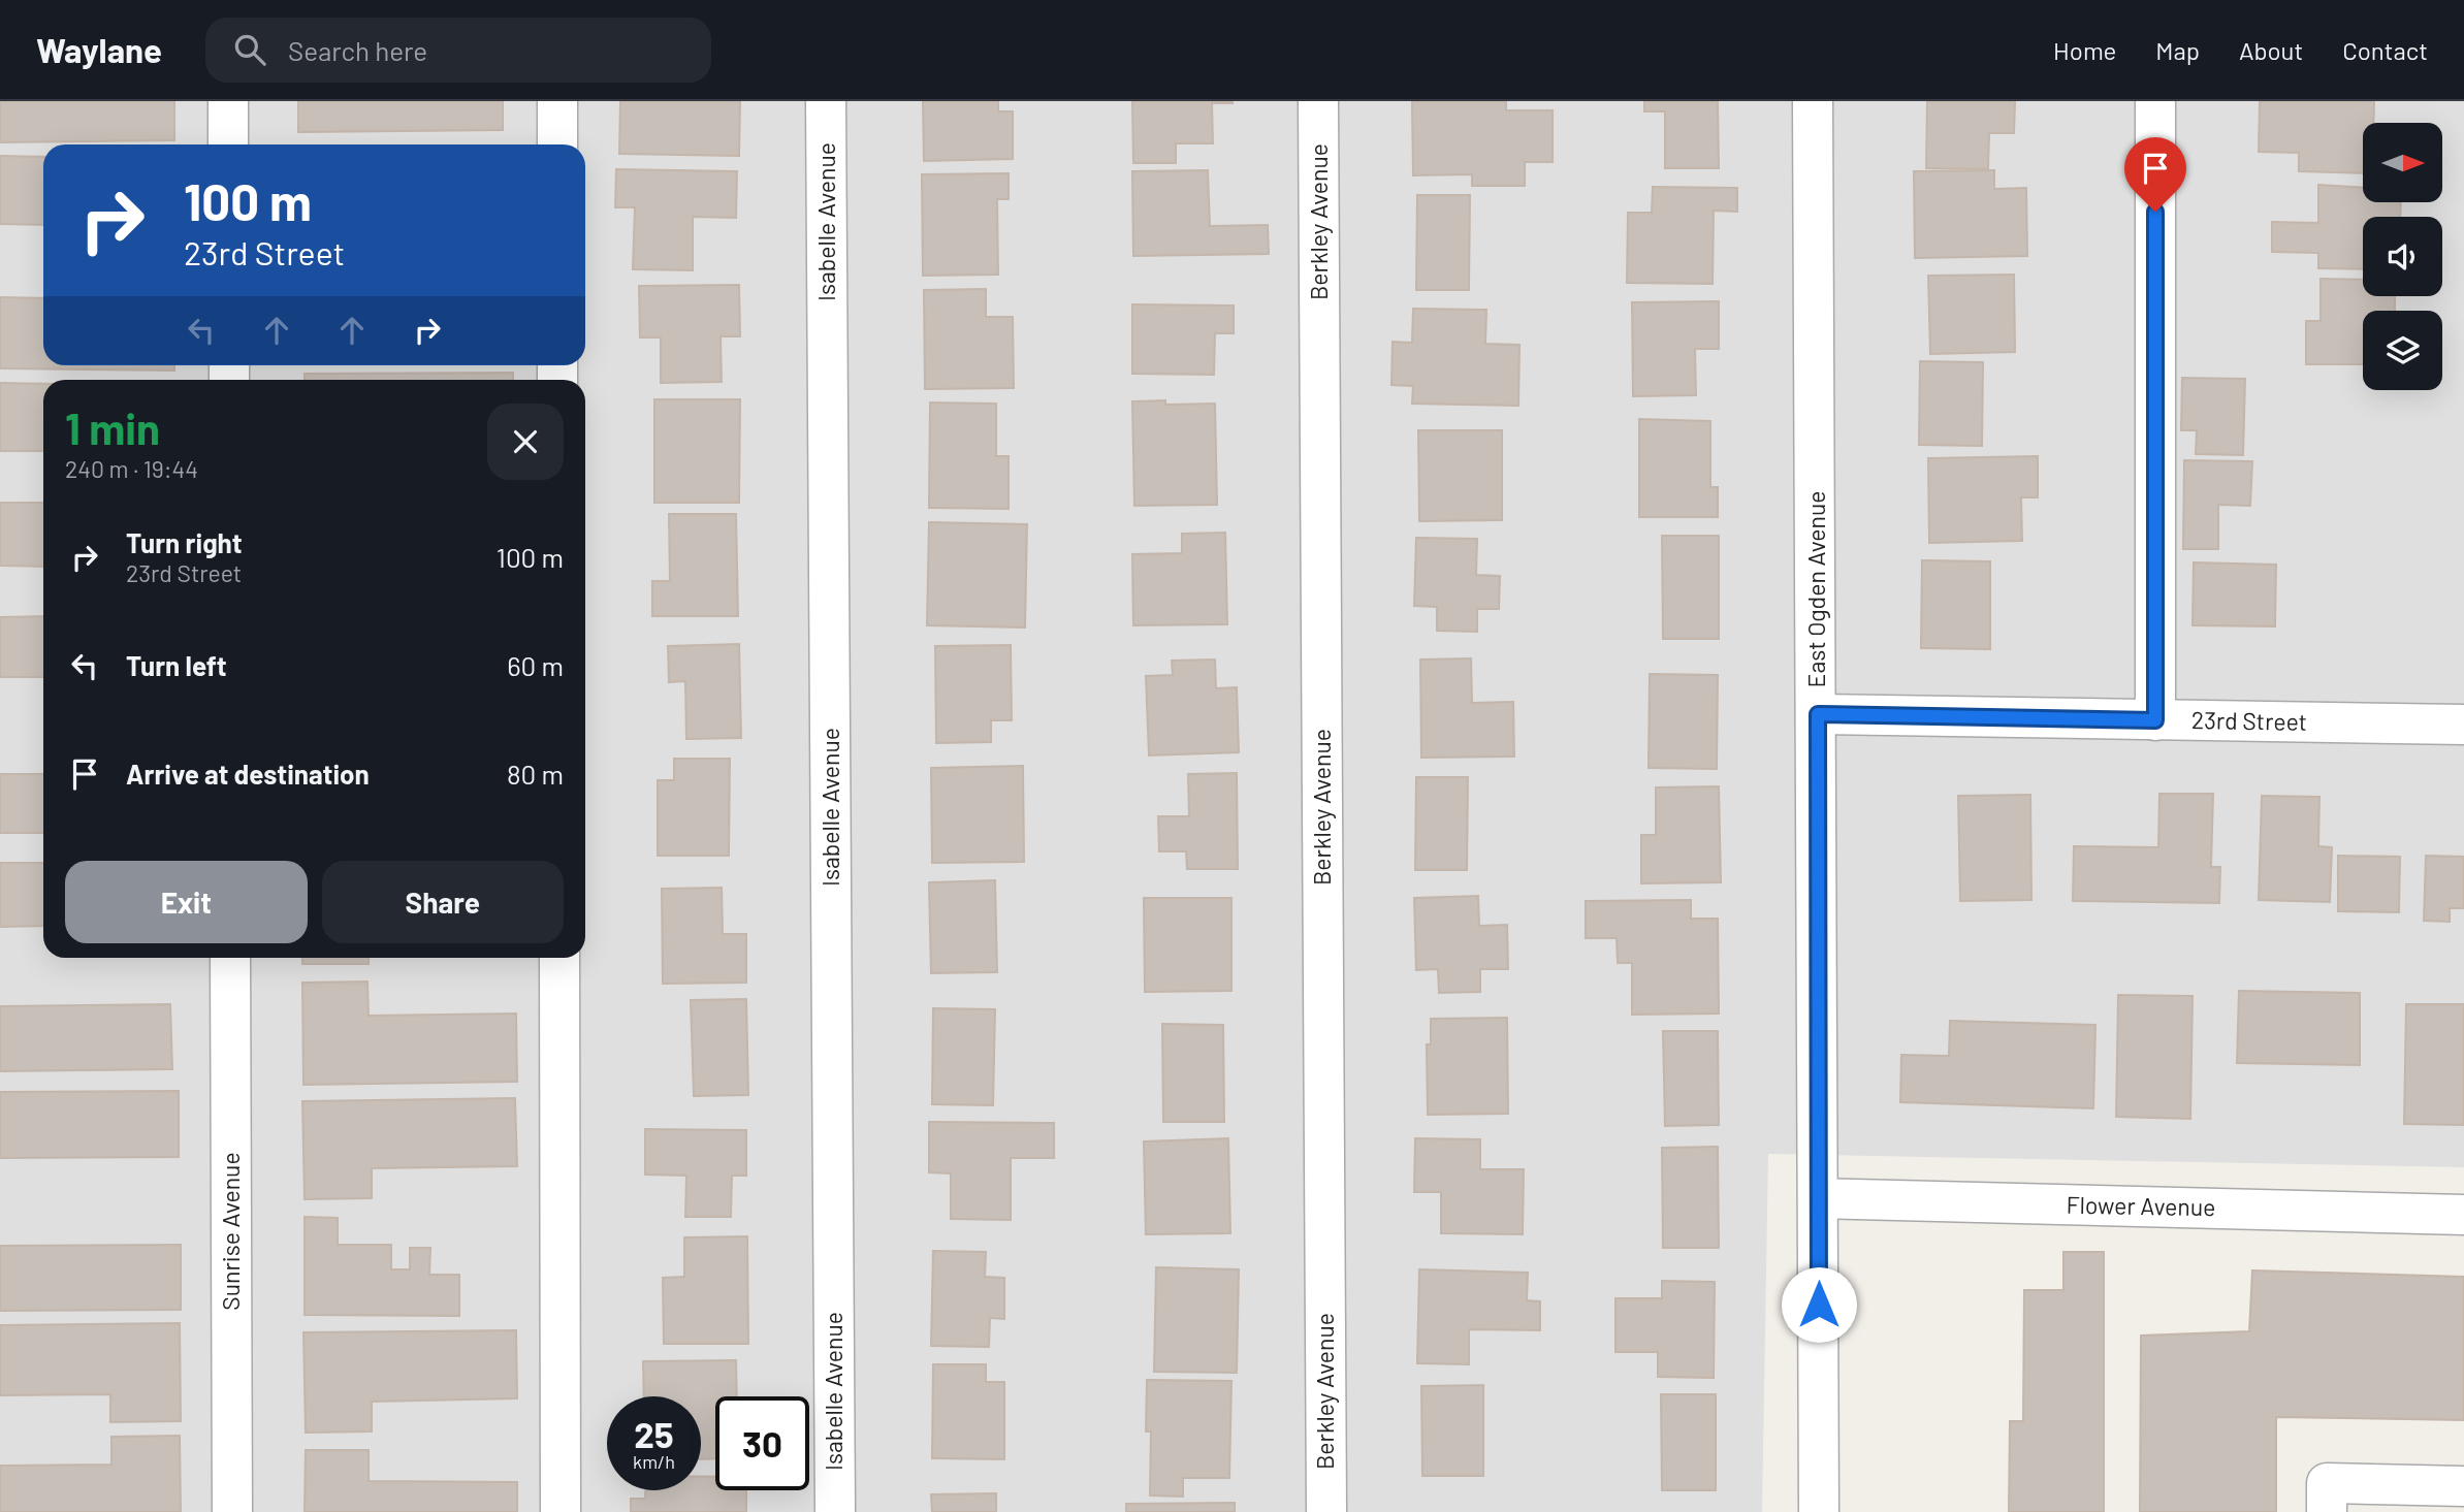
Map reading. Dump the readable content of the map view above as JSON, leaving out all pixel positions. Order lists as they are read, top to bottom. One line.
{"streets":{"street":["Isabelle Avenue","Berkley Avenue","East Ogden Avenue","23rd Street","Flower Avenue","Sunrise Avenue"]},"crossings":[["East Ogden Avenue","23rd Street"],["East Ogden Avenue","Flower Avenue"]],"north":"right","page":{"header":"Waylane","search":"Search here","nav":["Home","Map","About","Contact"],"turn":["100 m","23rd Street"],"heading":["1 min","240 m · 19:44"],"list":[{"name":"Turn right","note":"23rd Street","value":"100 m"},{"name":"Turn left","value":"60 m"},{"name":"Arrive at destination","value":"80 m"}],"buttons":["Exit","Share"],"speed":"25 km/h","limit":"30"}}
